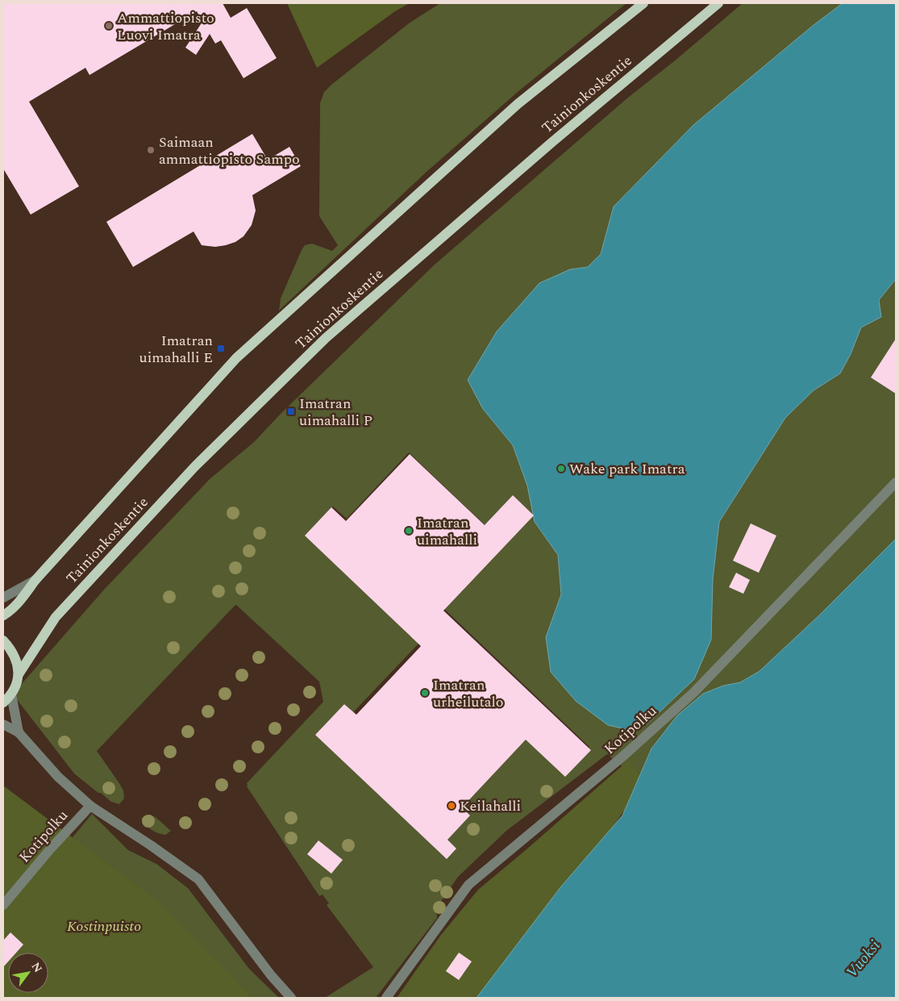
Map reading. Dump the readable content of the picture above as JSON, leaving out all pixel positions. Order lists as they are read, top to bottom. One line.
{"streets":{"main road":["Tainionkoskentie"],"street":["Kotipolku"]},"water":["Vuoksi"],"parks":["Kostinpuisto"],"places":{"other":["Ammattiopisto Luovi Imatra","Saimaan ammattiopisto Sampo","Wake park Imatra","Imatran uimahalli","Imatran urheilutalo","Keilahalli"],"transit":["Imatran uimahalli E","Imatran uimahalli P"]},"north":"top right"}
